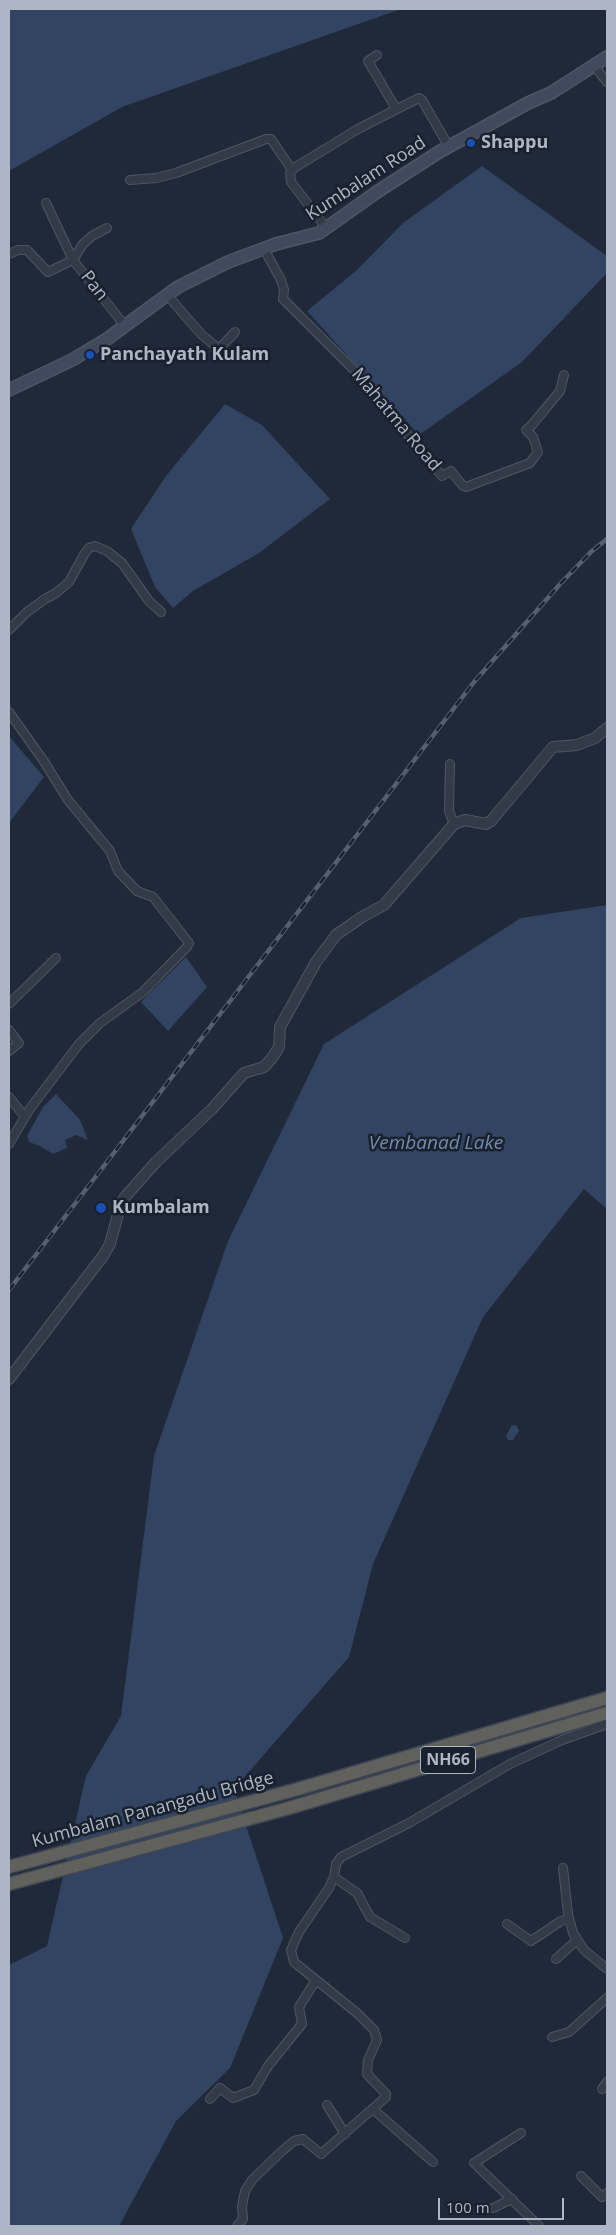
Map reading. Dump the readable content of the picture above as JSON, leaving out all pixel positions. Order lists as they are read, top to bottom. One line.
{"streets":{"highway":["NH66","Kumbalam Panangadu Bridge"],"main road":["Kumbalam Road"],"street":["Pan","Mahatma Road"]},"crossings":[["Kumbalam Road","Pan"],["Kumbalam Road","Mahatma Road"]],"water":["Vembanad Lake"],"places":["Shappu","Panchayath Kulam","Kumbalam"],"scale_bar":"100 m"}
